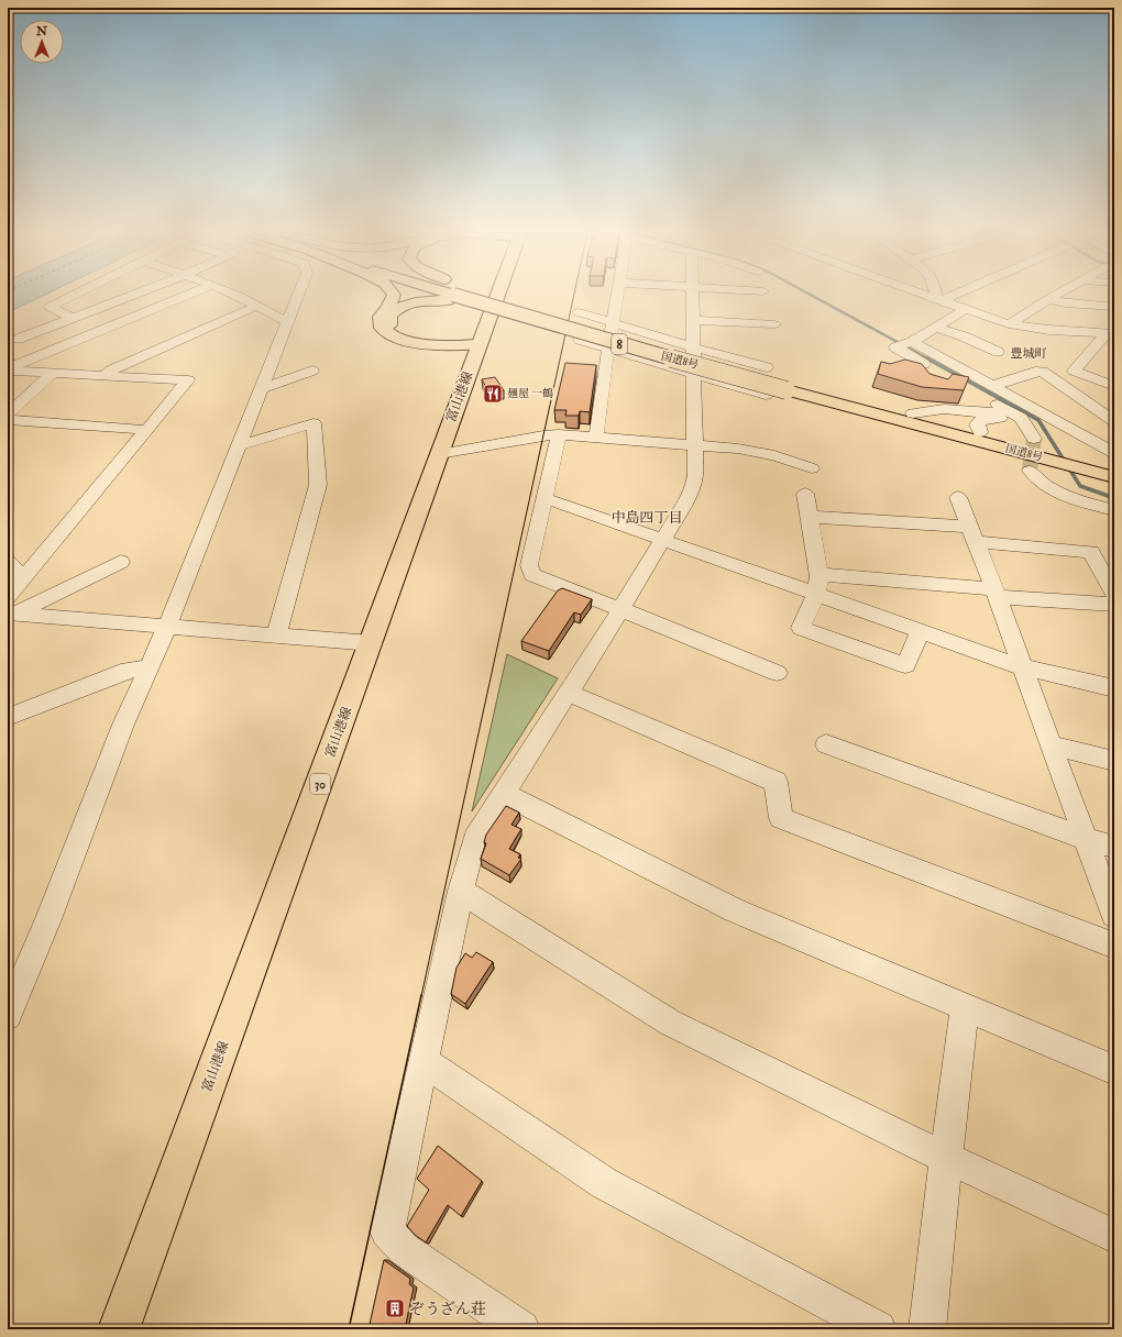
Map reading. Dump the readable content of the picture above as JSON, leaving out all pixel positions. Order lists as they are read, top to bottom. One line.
{"streets":{"main road":["8","国道8号","富山港線","30"]},"districts":["豊城町","中島四丁目"],"places":{"restaurant":["麺屋 一鶴"],"building":["ぞうざん荘"]},"north":"top"}
